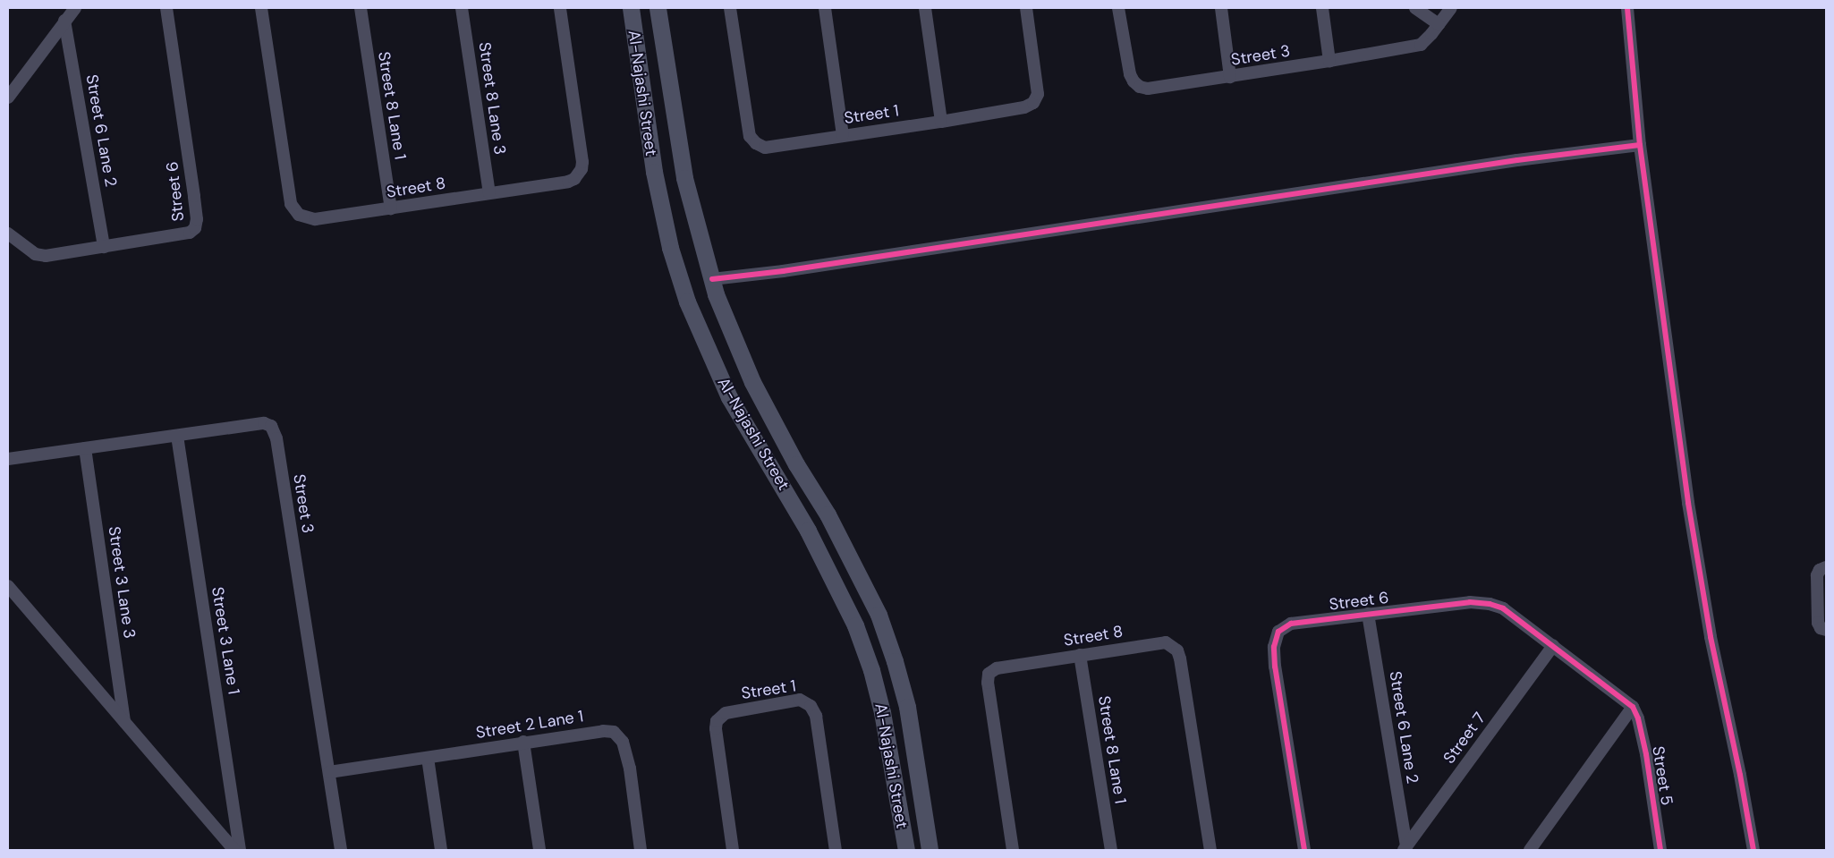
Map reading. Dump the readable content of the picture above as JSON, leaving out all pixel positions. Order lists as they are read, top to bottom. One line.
{"streets":{"main road":["Al-Najashi Street"],"street":["Street 3","Street 8 Lane 3","Street 8 Lane 1","Street 1","Street 6 Lane 2","Street 8","Street 6","Street 3 Lane 3","Street 3 Lane 1","Street 2 Lane 1","Street 7","Street 5"]},"crossings":[["Street 3","Street 3 Lane 3"],["Street 3","Street 3 Lane 1"],["Street 3","Street 2 Lane 1"],["Street 8 Lane 3","Street 8"],["Street 8 Lane 1","Street 8"],["Street 6 Lane 2","Street 6"],["Street 6 Lane 2","Street 7"],["Street 6","Street 7"],["Street 6","Street 5"]]}
